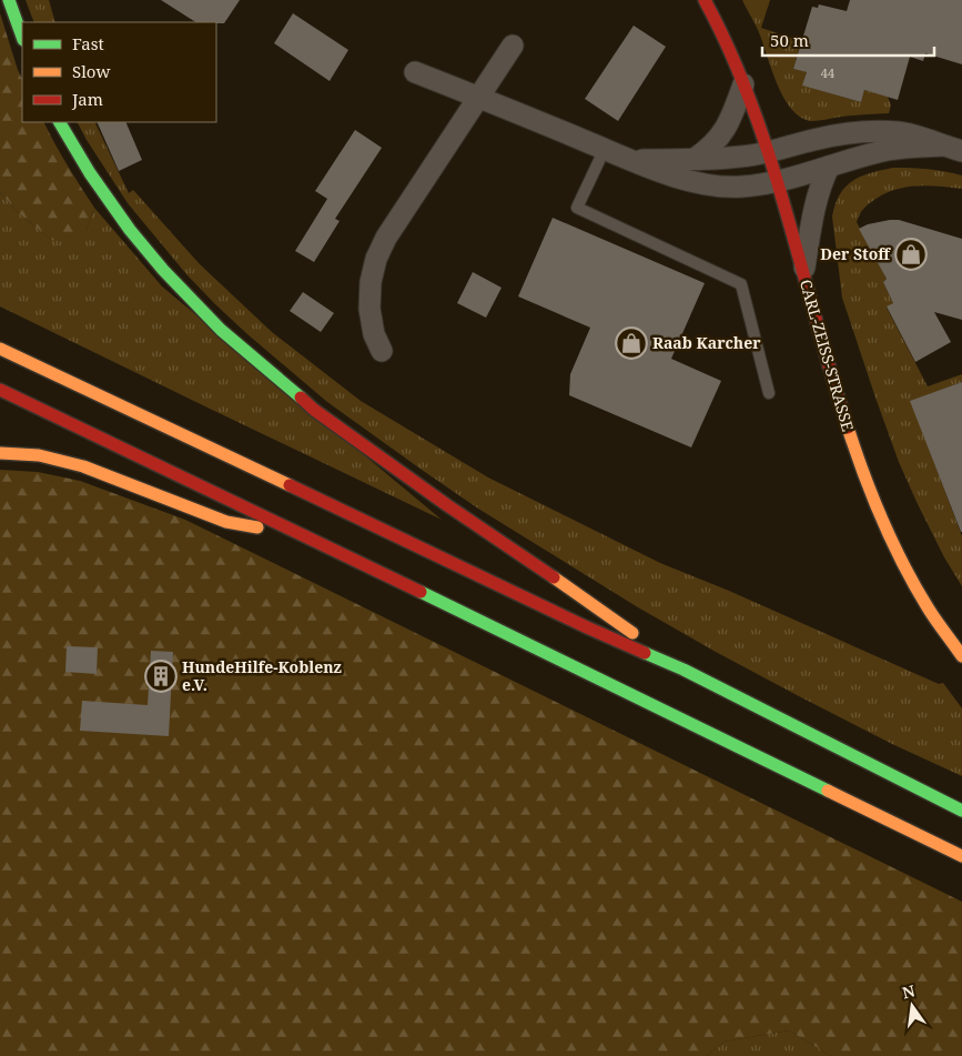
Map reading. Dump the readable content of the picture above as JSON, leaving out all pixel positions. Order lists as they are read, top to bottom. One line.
{"streets":{"main road":["CARL-ZEISS-STRASSE"]},"places":{"shop":["Der Stoff","Raab Karcher"],"building":["HundeHilfe-Koblenz e.V."]},"house_numbers":["44"],"legend":["Fast","Slow","Jam"],"scale_bar":"50 m","north":"top"}
